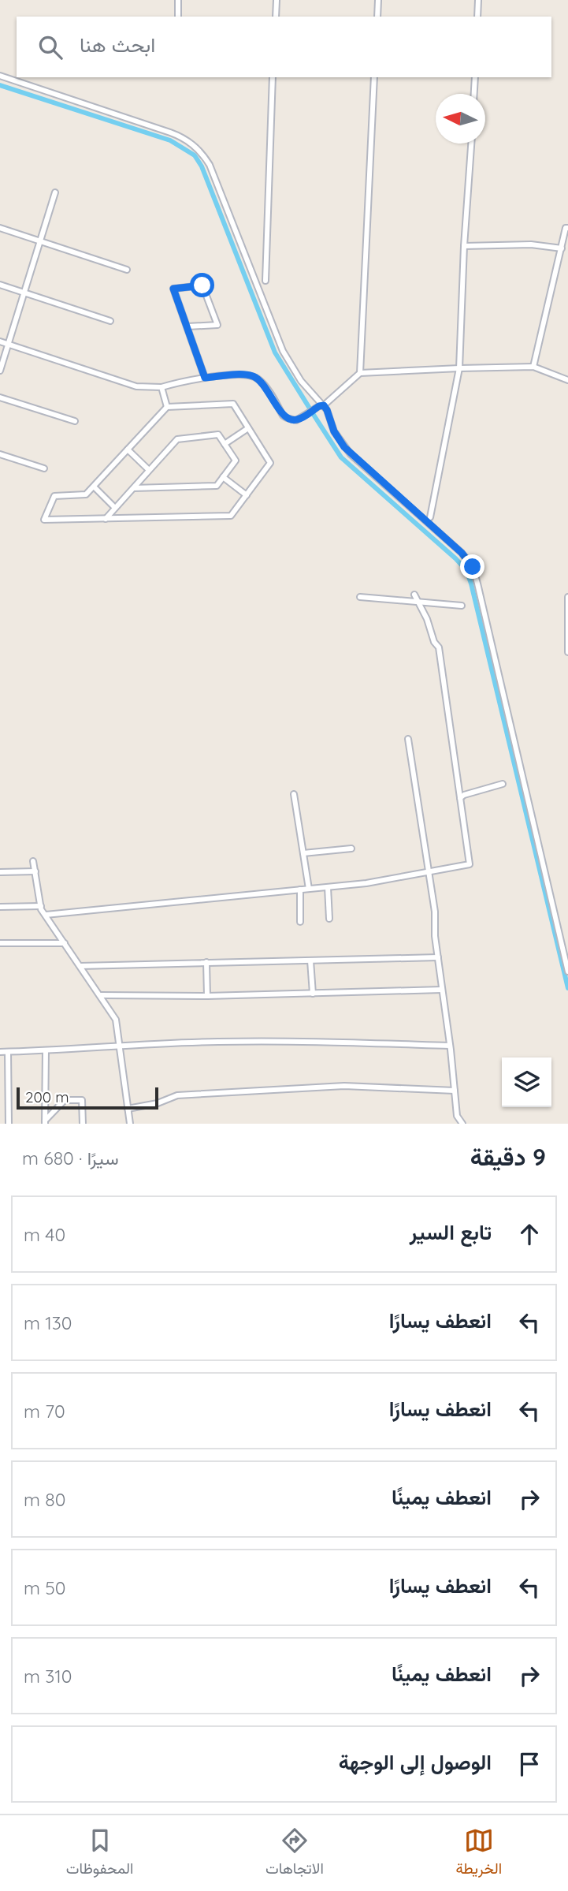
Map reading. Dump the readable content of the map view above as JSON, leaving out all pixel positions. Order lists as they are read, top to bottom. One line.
{"scale_bar":"200 m","north":"left","page":{"search":"ابحث هنا","scale":"200 m","heading":["9 دقيقة","سيرًا · 680 m"],"list":[["تابع السير","40 m"],["انعطف يسارًا","130 m"],["انعطف يسارًا","70 m"],["انعطف يمينًا","80 m"],["انعطف يسارًا","50 m"],["انعطف يمينًا","310 m"],"الوصول إلى الوجهة"],"nav":["الخريطة","الاتجاهات","المحفوظات"]}}
